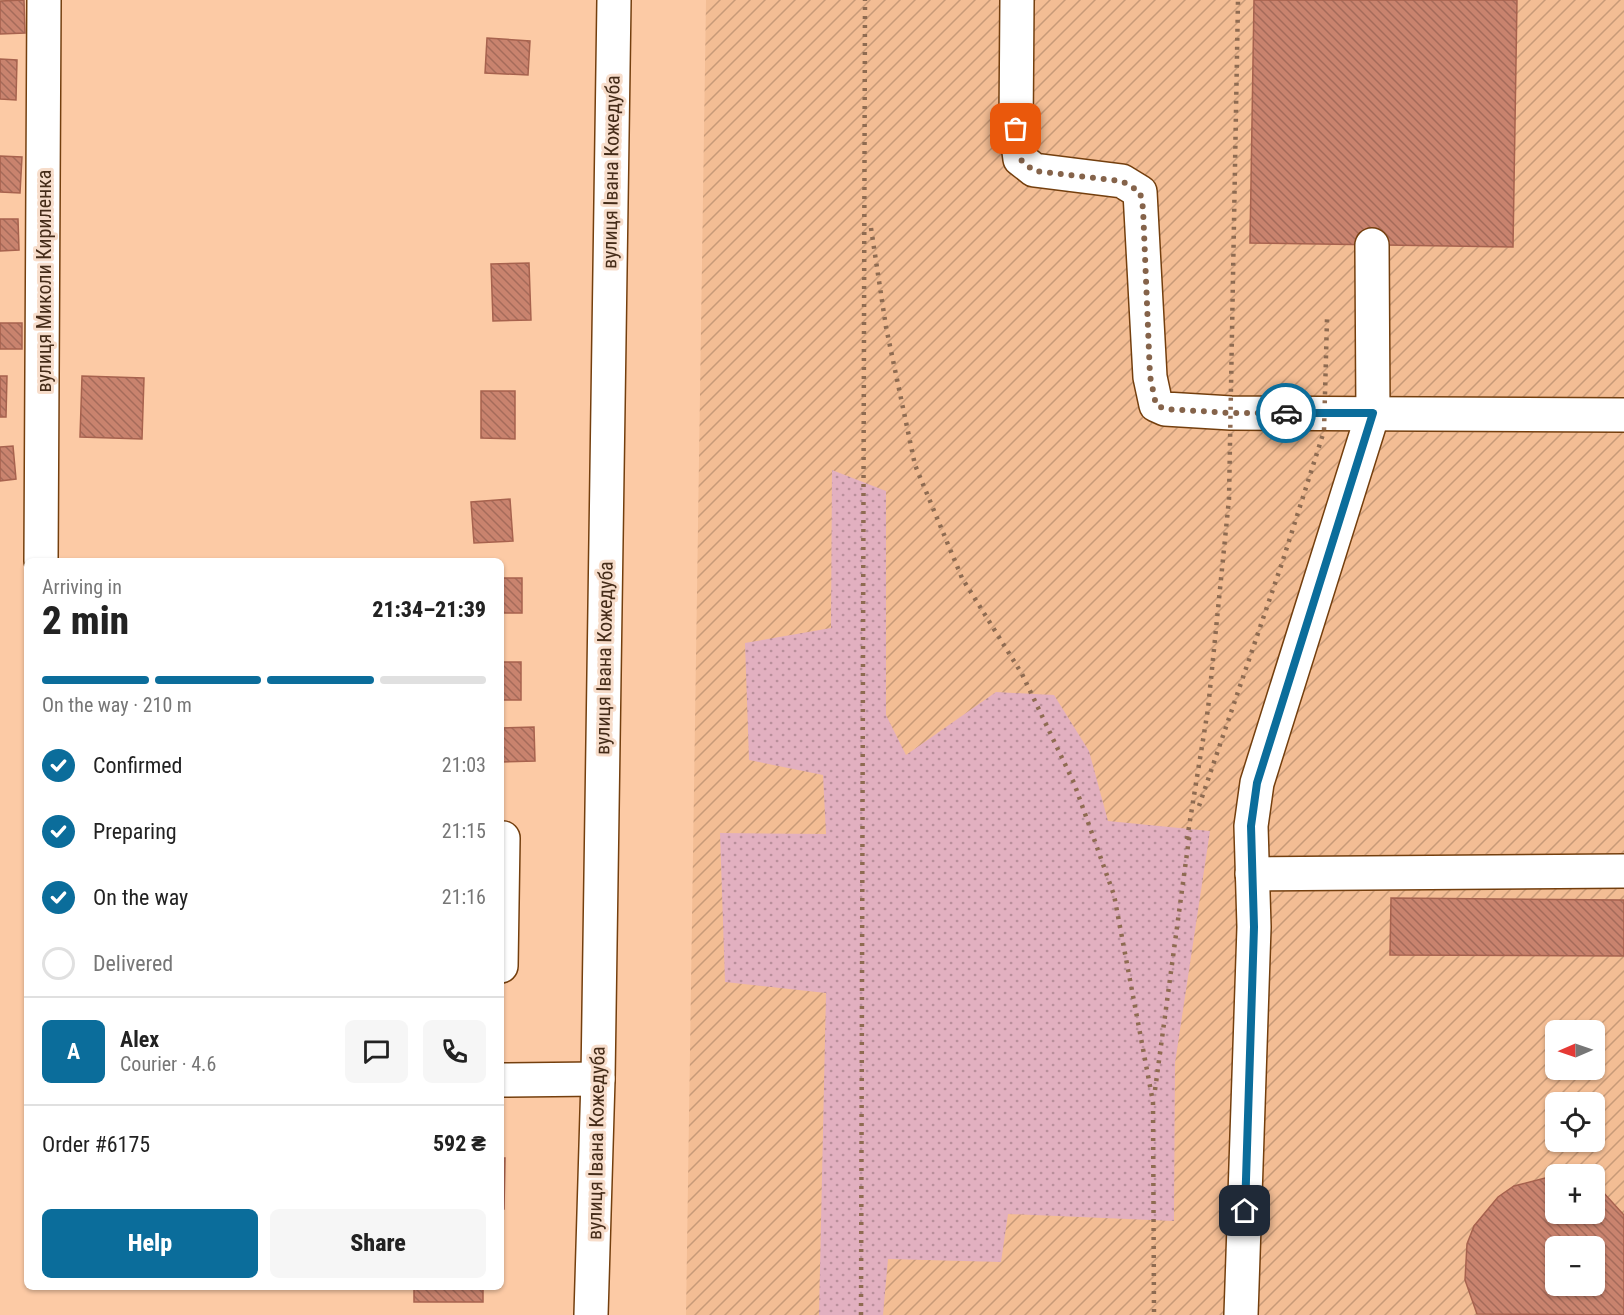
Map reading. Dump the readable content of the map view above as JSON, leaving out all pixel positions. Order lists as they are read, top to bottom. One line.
{"streets":{"street":["вулиця Івана Кожедуба","вулиця Миколи Кириленка"]},"north":"left","page":{"heading":["2 min","Arriving in","21:34–21:39"],"panel":["Alex","Courier · 4.6","Order #6175","592 ₴"],"bar":"On the way · 210 m","list":[["Confirmed","21:03"],["Preparing","21:15"],["On the way","21:16"],"Delivered"],"map_buttons":["+","−"],"round":"A","buttons":["Help","Share"]}}
